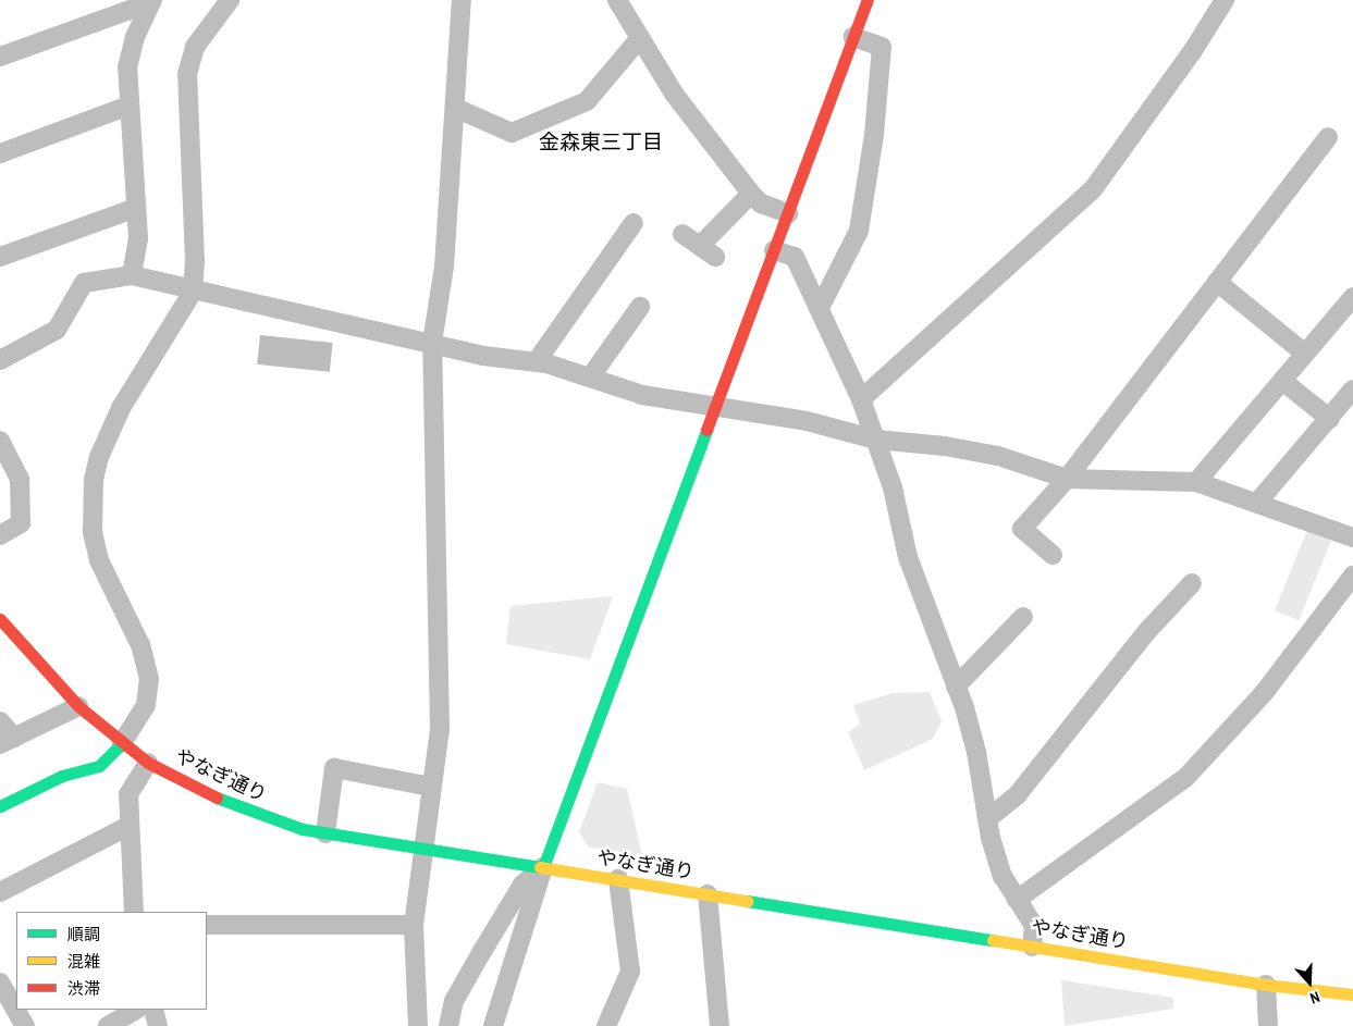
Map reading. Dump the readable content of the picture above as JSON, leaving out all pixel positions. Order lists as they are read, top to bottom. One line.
{"streets":{"street":["やなぎ通り"]},"districts":["金森東三丁目"],"legend":["順調","混雑","渋滞"],"north":"bottom"}
